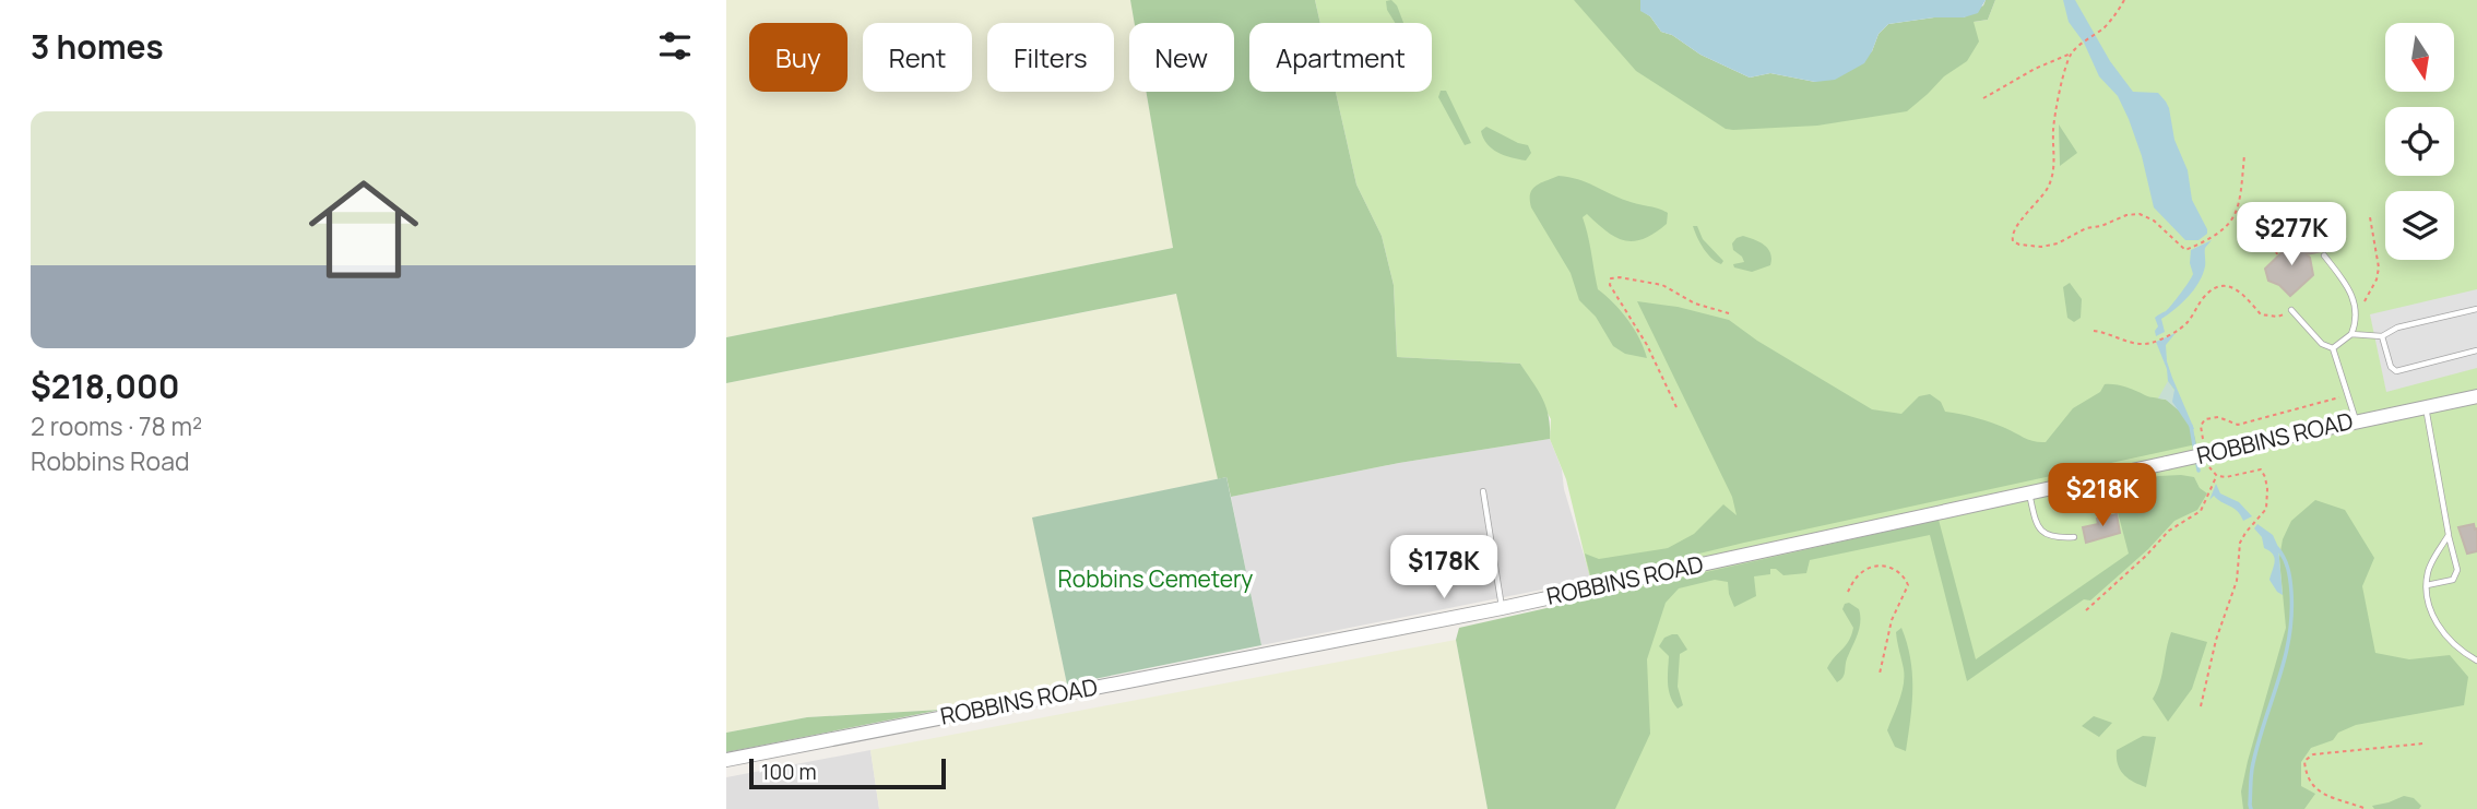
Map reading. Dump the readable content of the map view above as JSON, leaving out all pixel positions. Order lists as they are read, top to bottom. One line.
{"streets":{"street":["ROBBINS ROAD"]},"parks":["Robbins Cemetery"],"scale_bar":"100 m","north":"bottom","page":{"heading":"3 homes","chip":["Buy","Rent","Filters","New","Apartment"],"list":[{"name":"$218,000","note":"2 rooms · 78 m² · Robbins Road"}],"price":["$277K","$218K","$178K"],"scale":"100 m"}}
